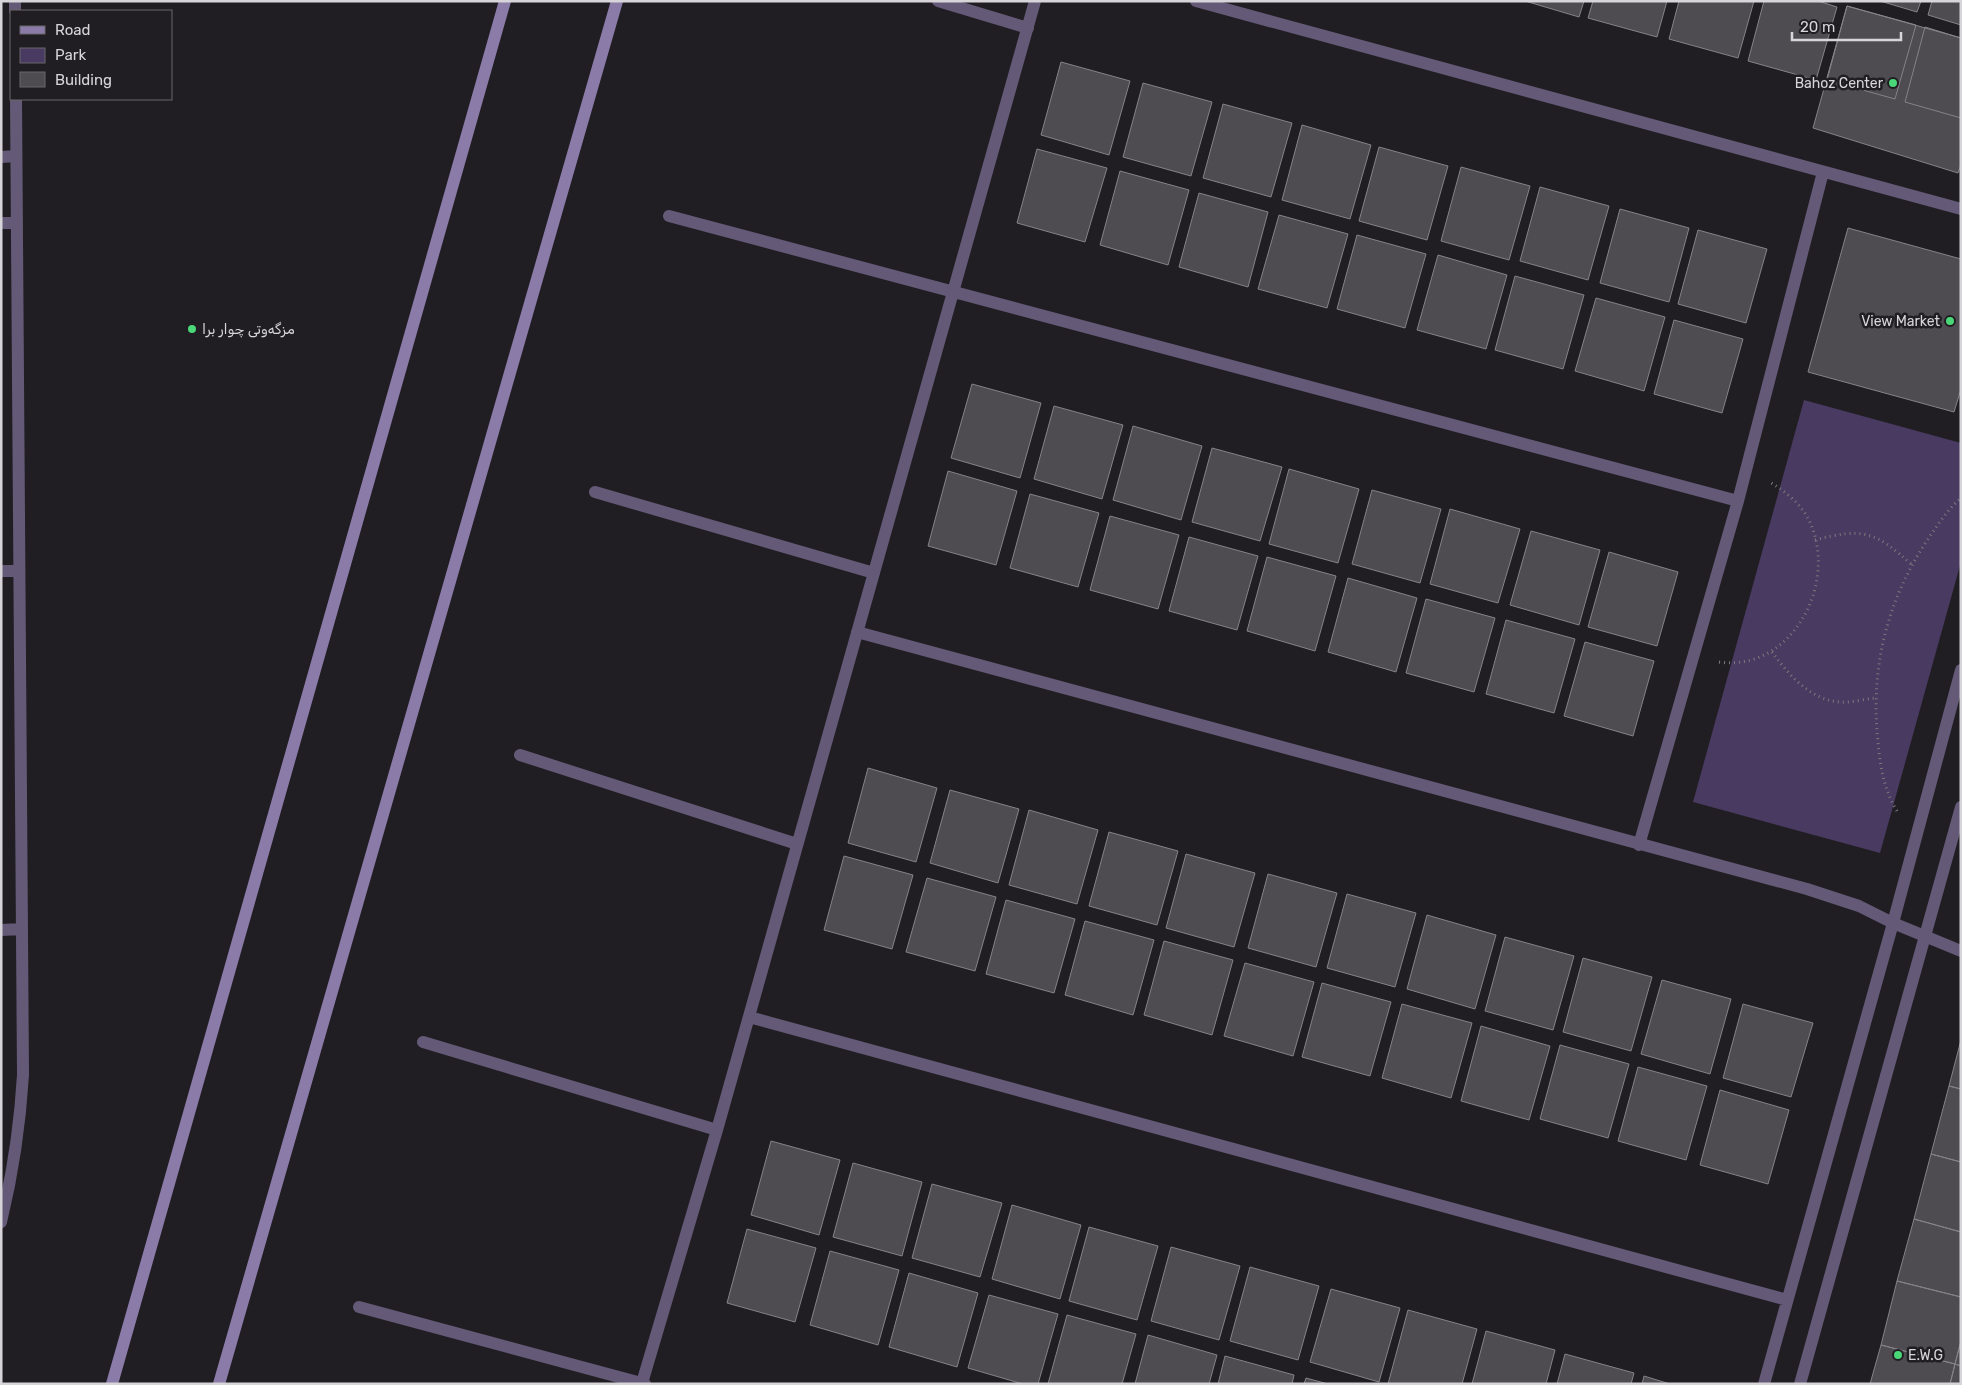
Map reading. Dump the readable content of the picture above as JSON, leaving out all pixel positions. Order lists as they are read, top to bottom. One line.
{"places":["Bahoz Center","View Market","مزگەوتی چوار برا","E.W.G"],"legend":["Road","Park","Building"],"scale_bar":"20 m"}
